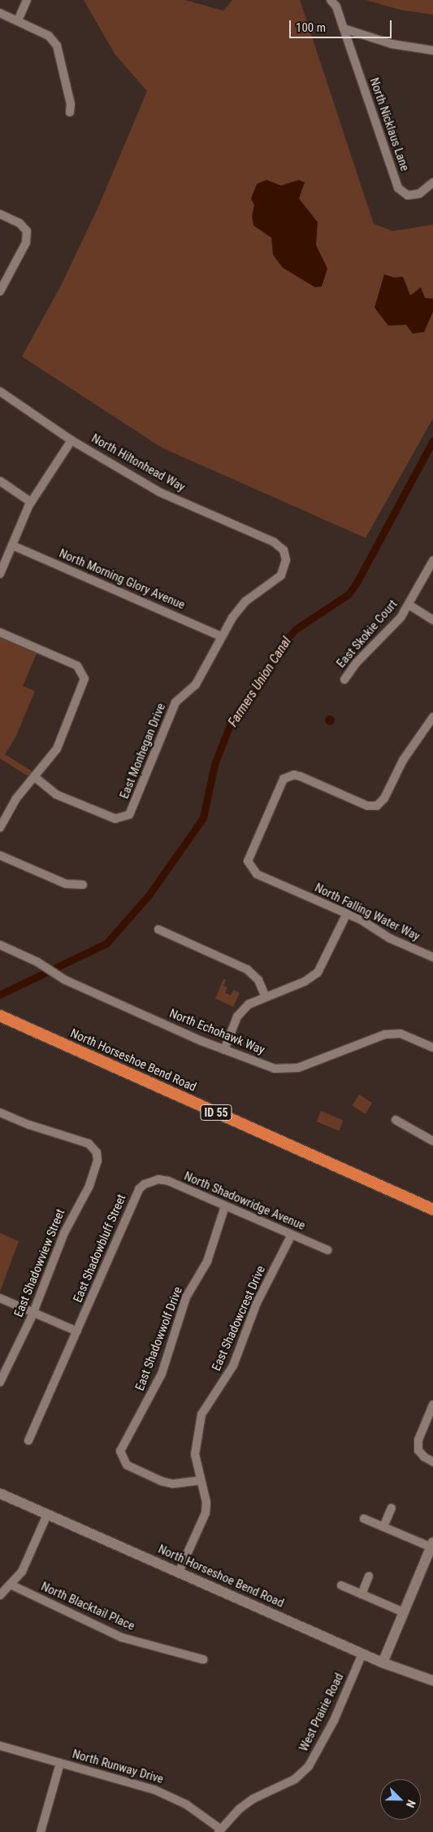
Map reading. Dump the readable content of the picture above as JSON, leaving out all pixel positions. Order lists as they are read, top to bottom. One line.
{"streets":{"highway":["North Horseshoe Bend Road","ID 55"],"street":["North Nicklaus Lane","North Hiltonhead Way","North Morning Glory Avenue","East Skokie Court","East Monhegan Drive","North Falling Water Way","North Echohawk Way","North Shadowridge Avenue","East Shadowbluff Street","East Shadowview Street","East Shadowcrest Drive","East Shadowwolf Drive","North Blacktail Place","West Prairie Road","North Runway Drive"]},"crossings":[["North Hiltonhead Way","East Monhegan Drive"],["North Morning Glory Avenue","East Monhegan Drive"],["North Horseshoe Bend Road","East Shadowcrest Drive"],["North Horseshoe Bend Road","West Prairie Road"],["North Shadowridge Avenue","East Shadowbluff Street"],["North Shadowridge Avenue","East Shadowcrest Drive"],["North Shadowridge Avenue","East Shadowwolf Drive"],["East Shadowcrest Drive","East Shadowwolf Drive"],["West Prairie Road","North Runway Drive"]],"water":["Farmers Union Canal"],"scale_bar":"100 m","north":"bottom right"}
